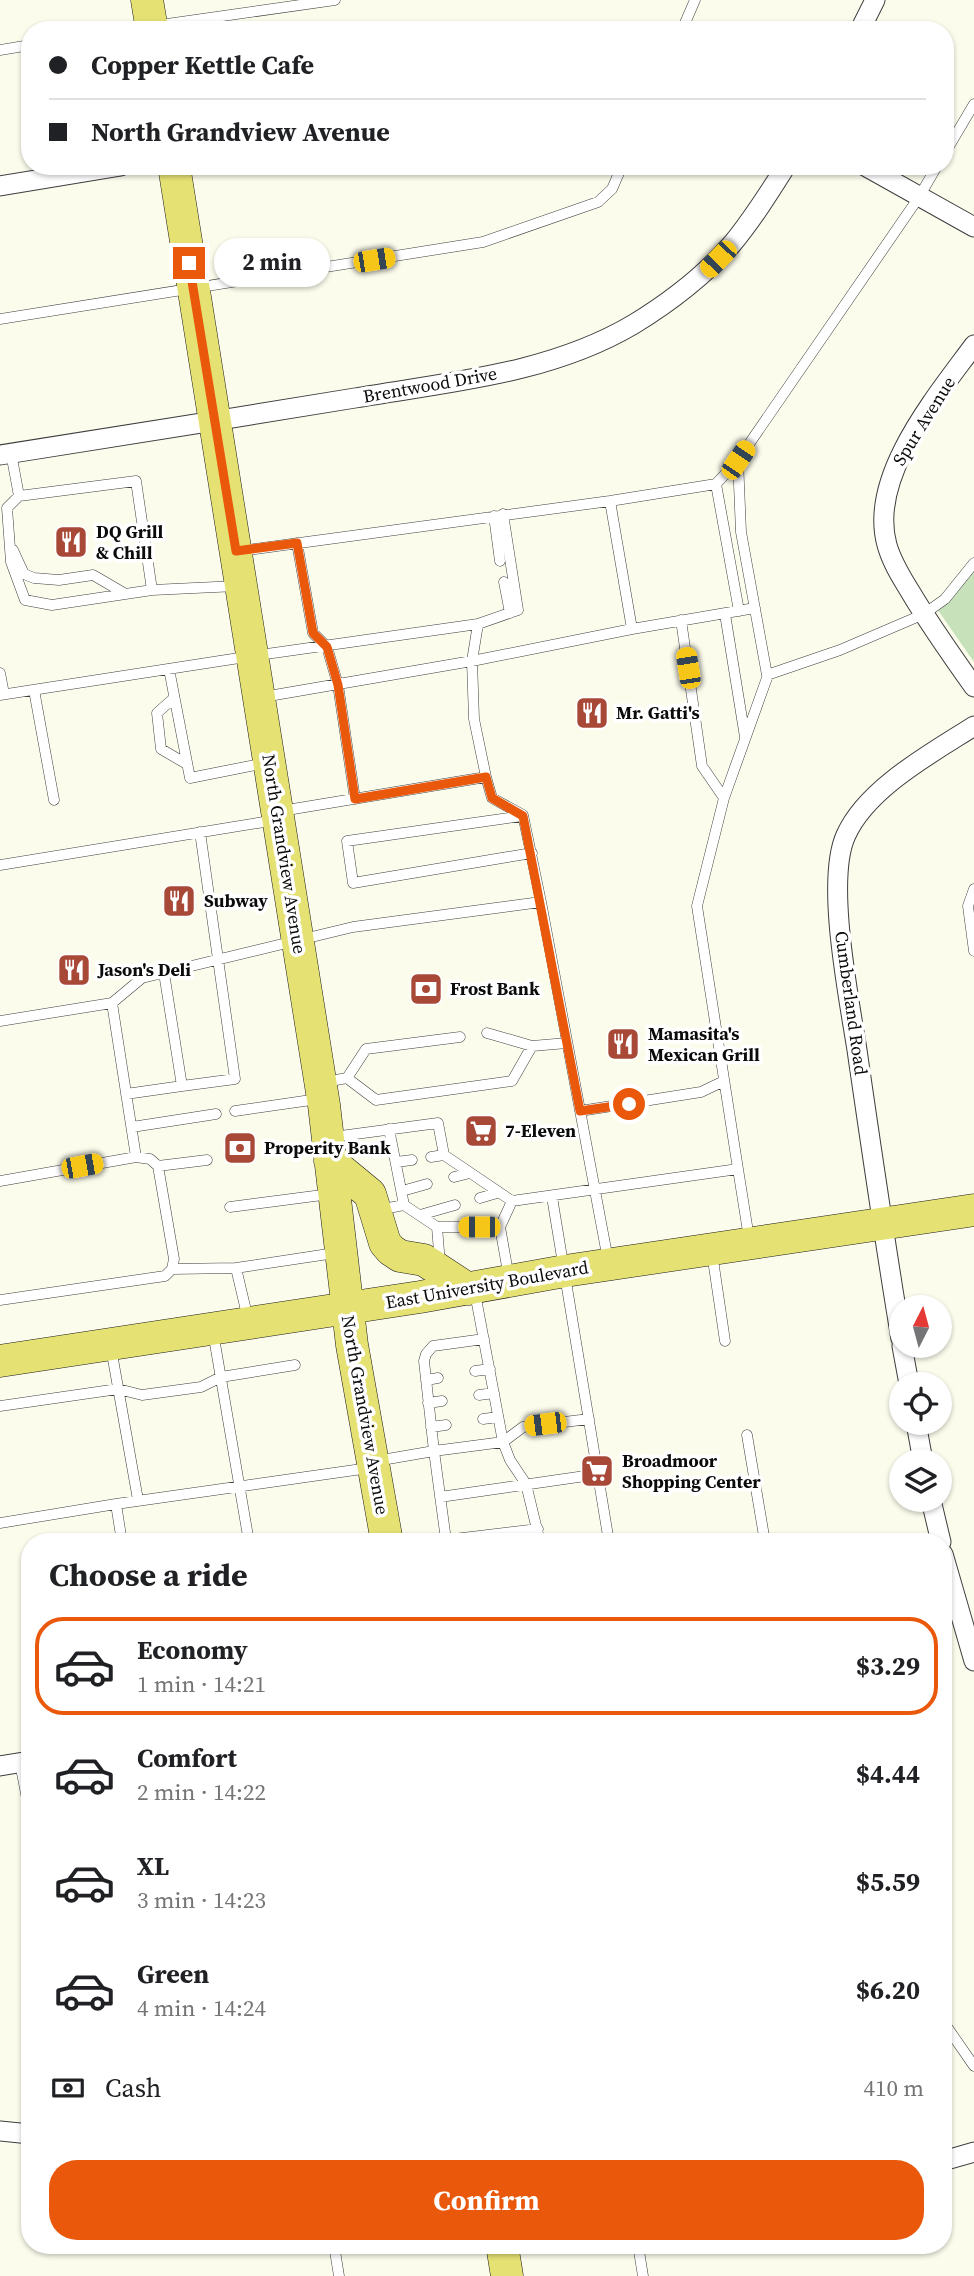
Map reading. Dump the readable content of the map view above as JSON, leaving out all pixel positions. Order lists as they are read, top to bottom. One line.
{"streets":{"main road":["North Grandview Avenue","East University Boulevard"],"street":["Brentwood Drive","Spur Avenue","Cumberland Road"]},"crossings":[["Brentwood Drive","North Grandview Avenue"],["North Grandview Avenue","East University Boulevard"],["Cumberland Road","East University Boulevard"]],"places":{"restaurant":["DQ Grill & Chill","Mr. Gatti's","Subway","Jason's Deli","Mamasita's Mexican Grill"],"bank":["Frost Bank","Properity Bank"],"supermarket":["7-Eleven","Broadmoor Shopping Center"]},"north":"top","page":{"banner":["Copper Kettle Cafe","North Grandview Avenue"],"bubble":"2 min","heading":"Choose a ride","list":[{"name":"Economy","note":"1 min · 14:21","value":"$3.29"},{"name":"Comfort","note":"2 min · 14:22","value":"$4.44"},{"name":"XL","note":"3 min · 14:23","value":"$5.59"},{"name":"Green","note":"4 min · 14:24","value":"$6.20"}],"pay":["Cash","410 m"],"buttons":"Confirm"}}
